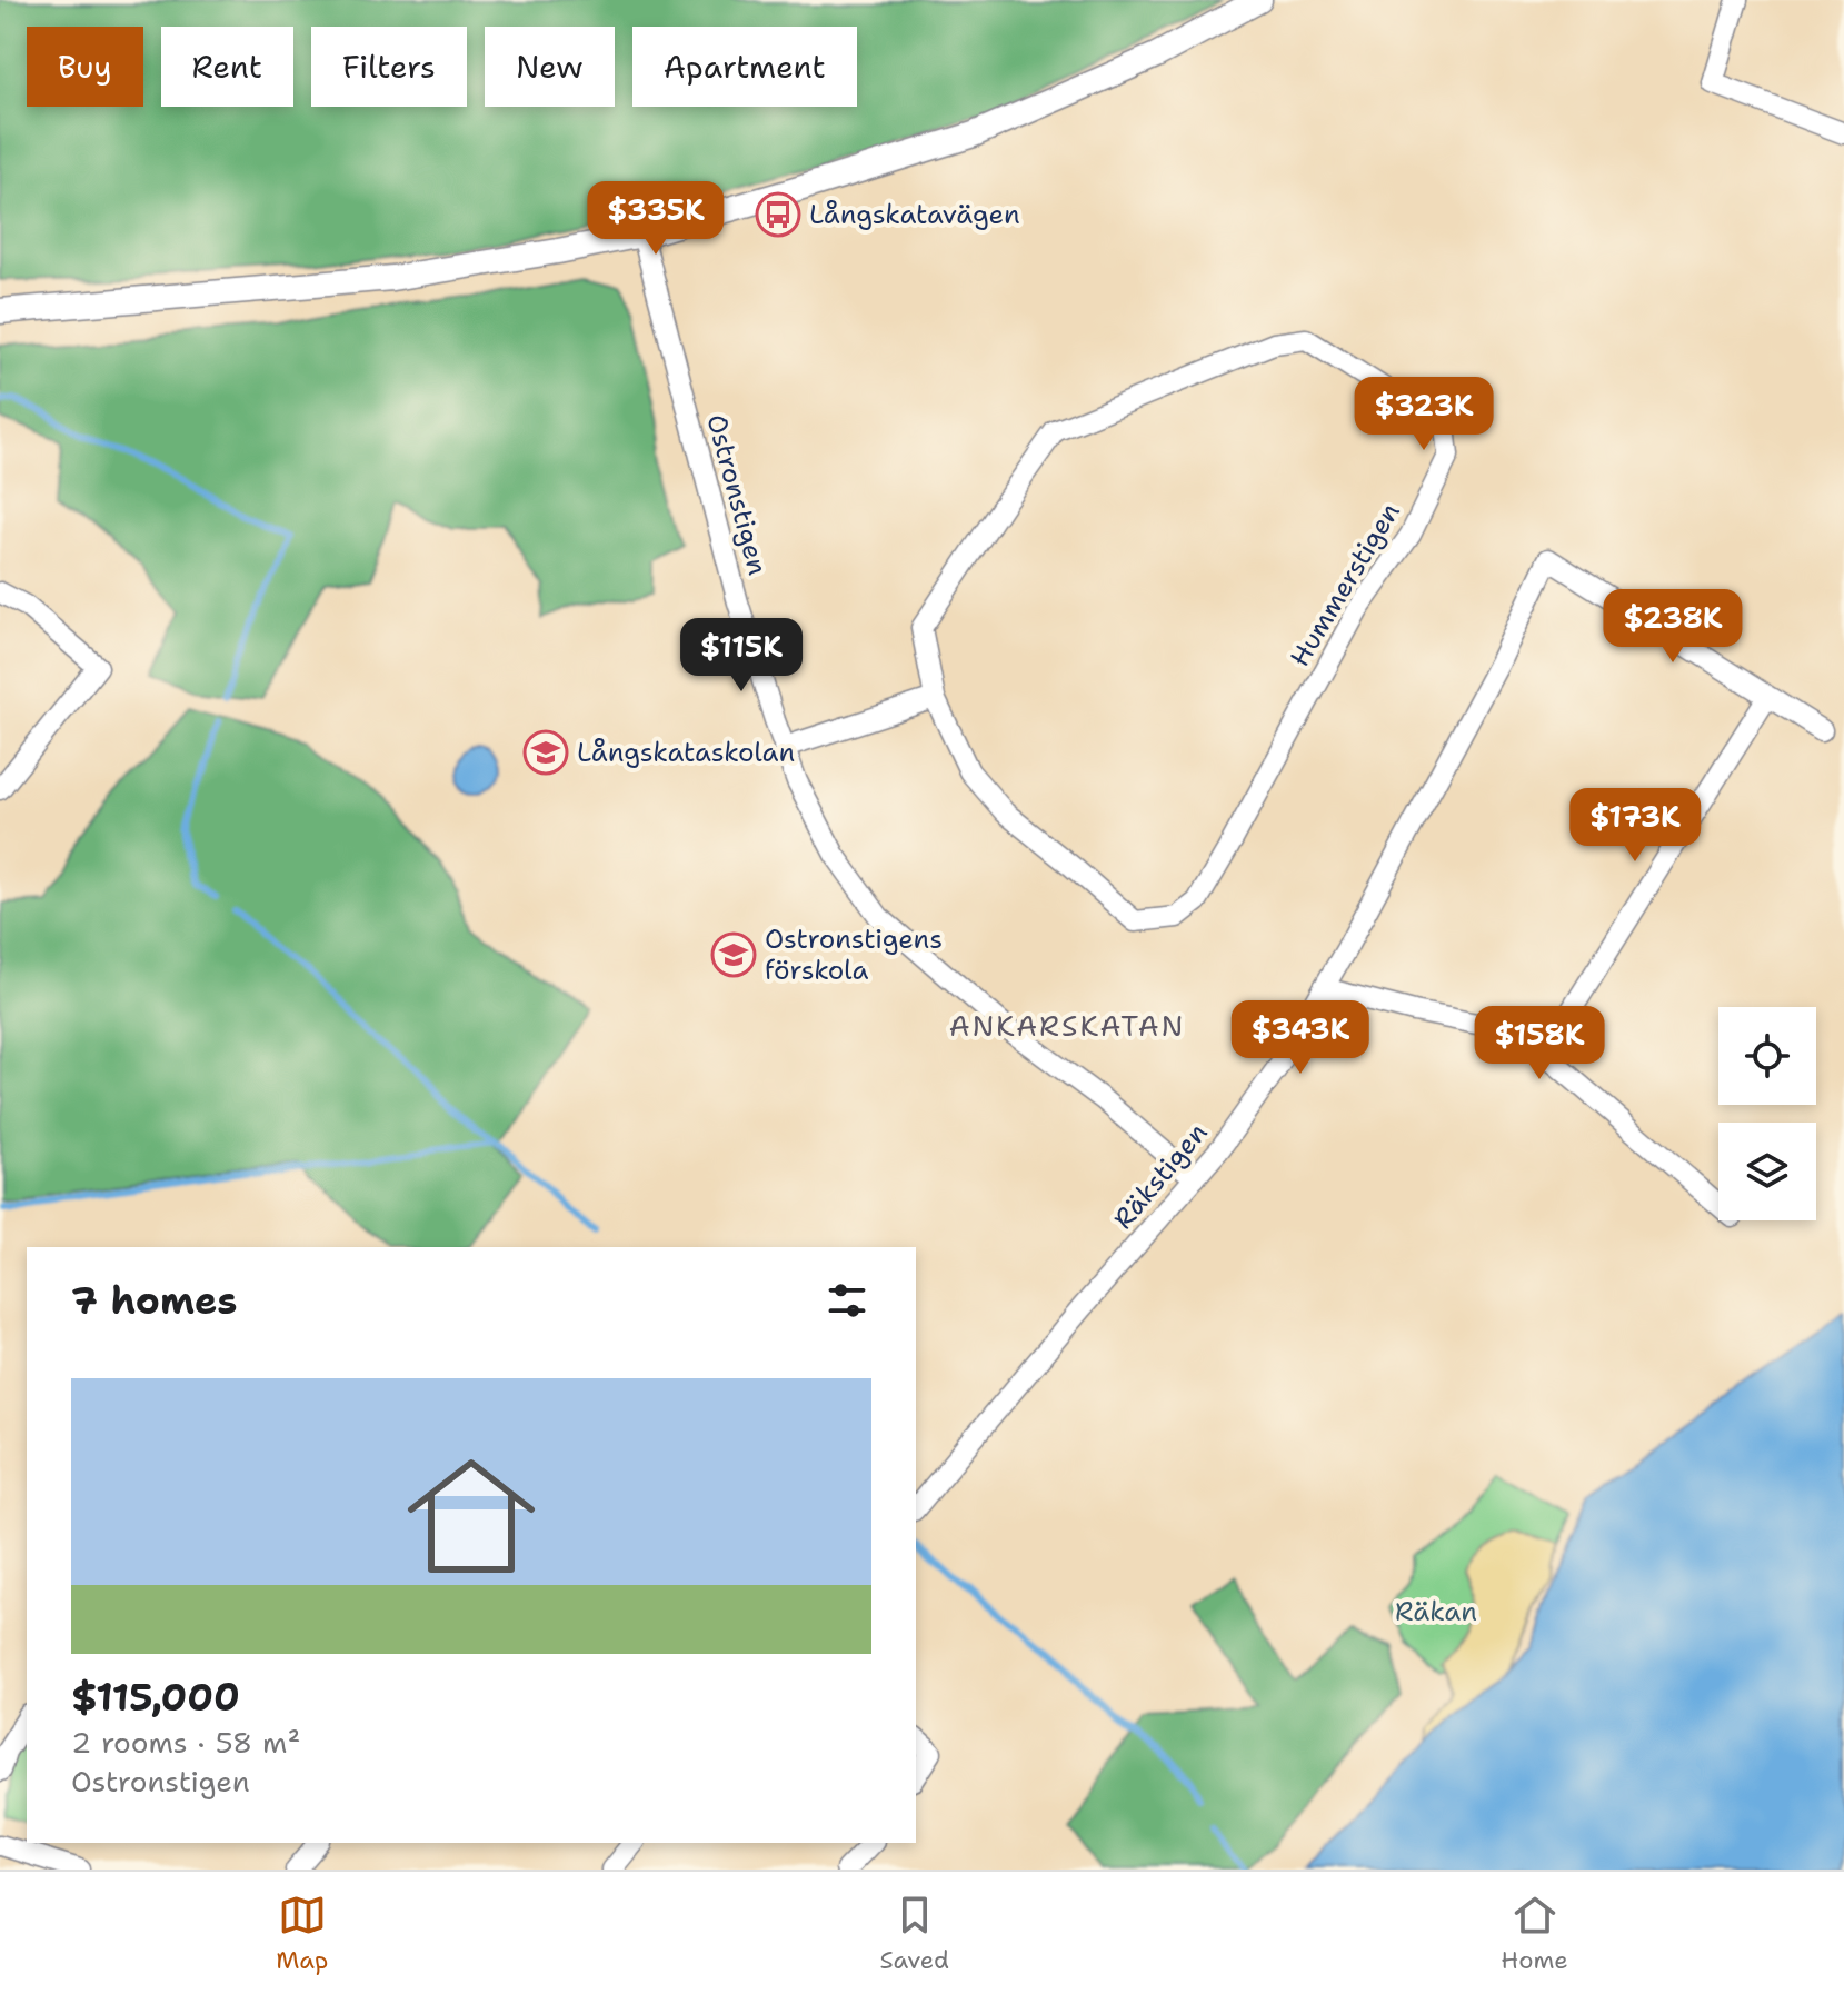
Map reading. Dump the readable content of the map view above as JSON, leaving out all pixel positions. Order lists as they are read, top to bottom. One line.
{"streets":{"street":["Ostronstigen","Hummerstigen","Räkstigen"]},"crossings":[["Ostronstigen","Räkstigen"]],"districts":["ANKARSKATAN"],"parks":["Räkan"],"places":{"bus stop":["Långskatavägen"],"school or university":["Långskataskolan","Ostronstigens förskola"]},"page":{"chip":["Buy","Rent","Filters","New","Apartment"],"price":["$335K","$323K","$238K","$115K","$173K","$343K","$158K"],"heading":"7 homes","list":[{"name":"$115,000","note":"2 rooms · 58 m² · Ostronstigen"}],"tabs":["Map","Saved","Home"]}}
